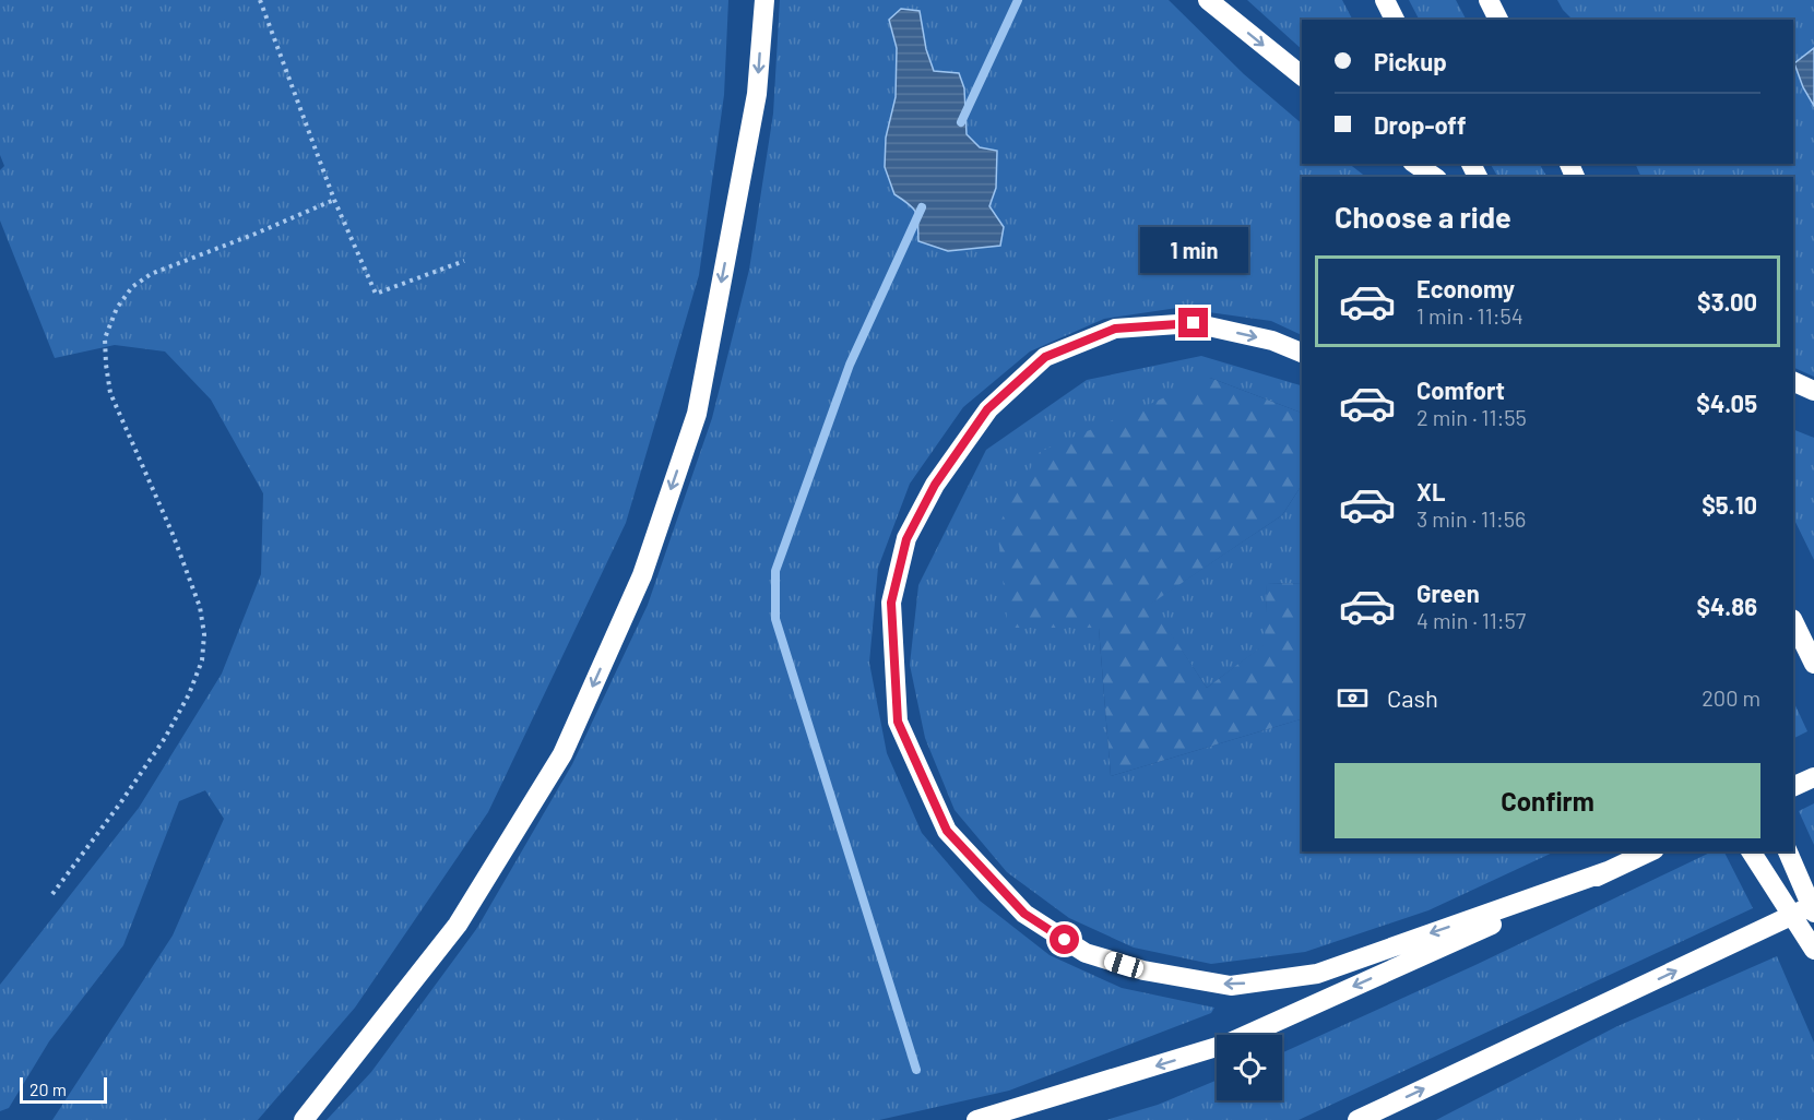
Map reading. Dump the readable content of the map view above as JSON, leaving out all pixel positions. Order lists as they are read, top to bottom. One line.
{"scale_bar":"20 m","page":{"banner":["Pickup","Drop-off"],"heading":"Choose a ride","bubble":"1 min","list":[{"name":"Economy","note":"1 min · 11:54","value":"$3.00"},{"name":"Comfort","note":"2 min · 11:55","value":"$4.05"},{"name":"XL","note":"3 min · 11:56","value":"$5.10"},{"name":"Green","note":"4 min · 11:57","value":"$4.86"}],"pay":["Cash","200 m"],"buttons":"Confirm","scale":"20 m"}}
